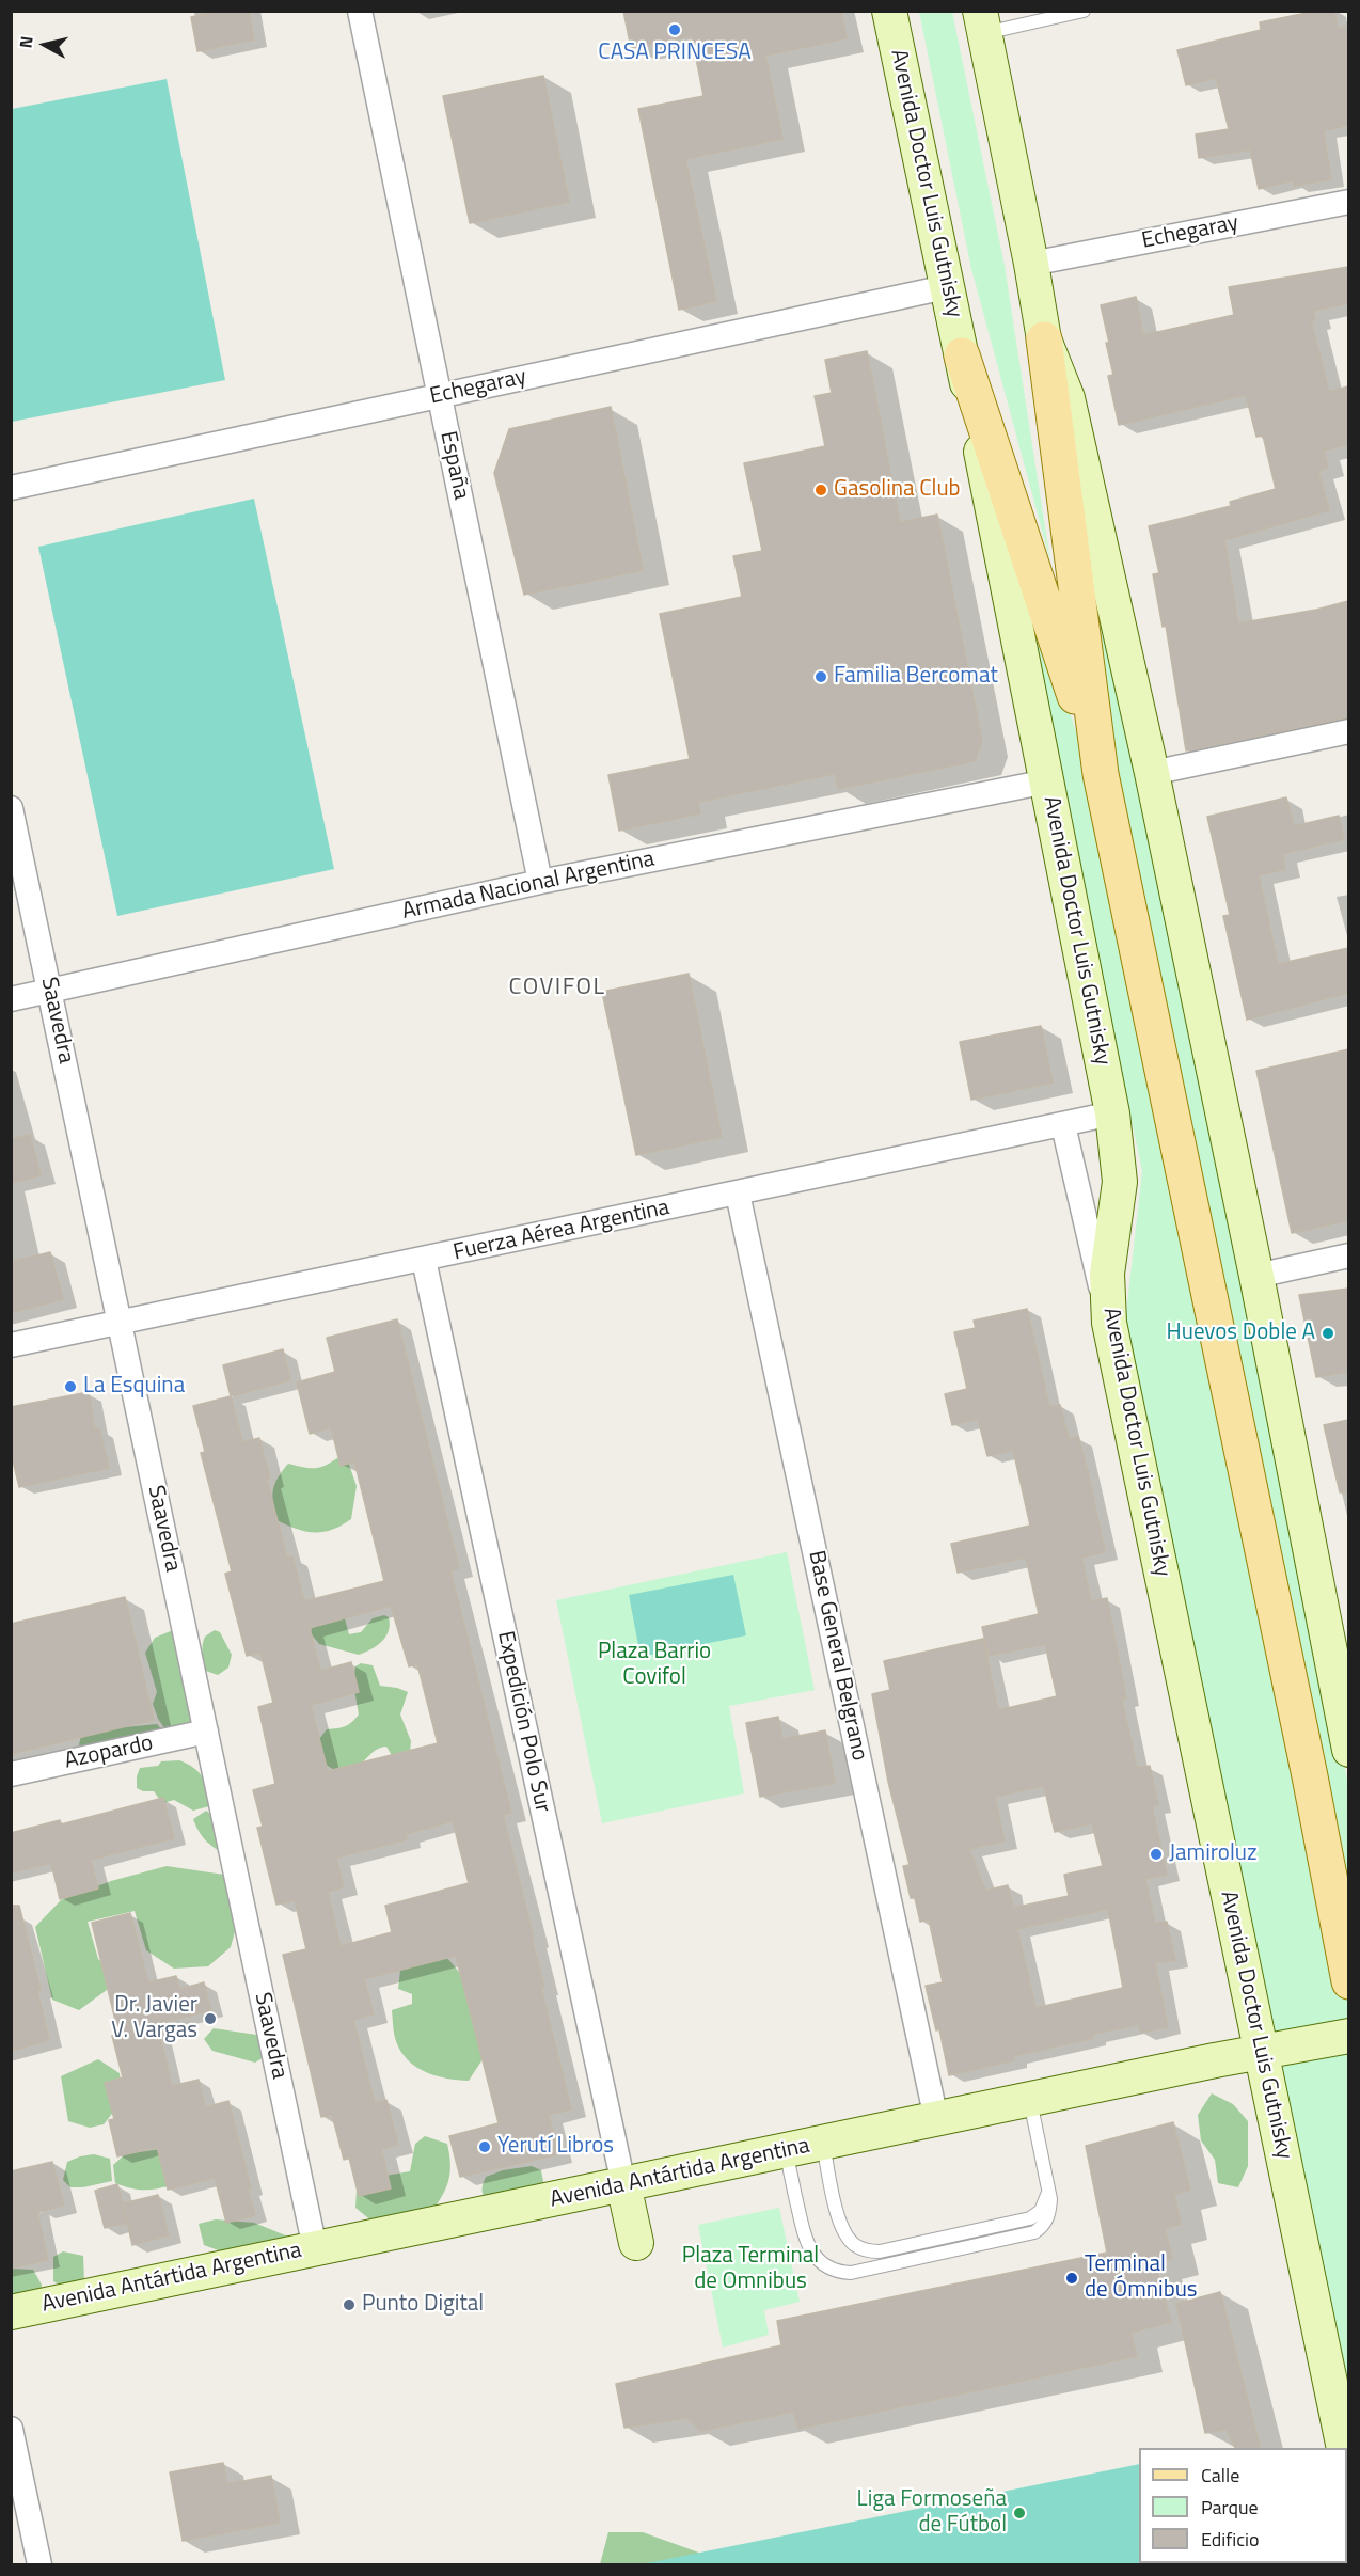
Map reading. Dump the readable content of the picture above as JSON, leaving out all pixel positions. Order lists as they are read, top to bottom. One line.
{"streets":{"main road":["Avenida Doctor Luis Gutnisky","Avenida Antártida Argentina"],"street":["Echegaray","España","Armada Nacional Argentina","Saavedra","Fuerza Aérea Argentina","Base General Belgrano","Expedición Polo Sur","Azopardo"]},"crossings":[["Avenida Doctor Luis Gutnisky","Echegaray"],["Avenida Doctor Luis Gutnisky","Armada Nacional Argentina"],["Avenida Doctor Luis Gutnisky","Fuerza Aérea Argentina"],["Avenida Doctor Luis Gutnisky","Avenida Antártida Argentina"],["Echegaray","España"],["España","Armada Nacional Argentina"],["Armada Nacional Argentina","Saavedra"],["Saavedra","Fuerza Aérea Argentina"],["Saavedra","Azopardo"],["Saavedra","Avenida Antártida Argentina"],["Fuerza Aérea Argentina","Base General Belgrano"],["Fuerza Aérea Argentina","Expedición Polo Sur"],["Base General Belgrano","Avenida Antártida Argentina"],["Expedición Polo Sur","Avenida Antártida Argentina"]],"districts":["COVIFOL"],"parks":["Plaza Barrio Covifol","Plaza Terminal de Omnibus"],"places":["CASA PRINCESA","Gasolina Club","Familia Bercomat","Huevos Doble A","La Esquina","Jamiroluz","Dr. Javier V. Vargas","Yerutí Libros","Terminal de Ómnibus","Punto Digital","Liga Formoseña de Fútbol"],"legend":["Calle","Parque","Edificio"],"north":"left"}
